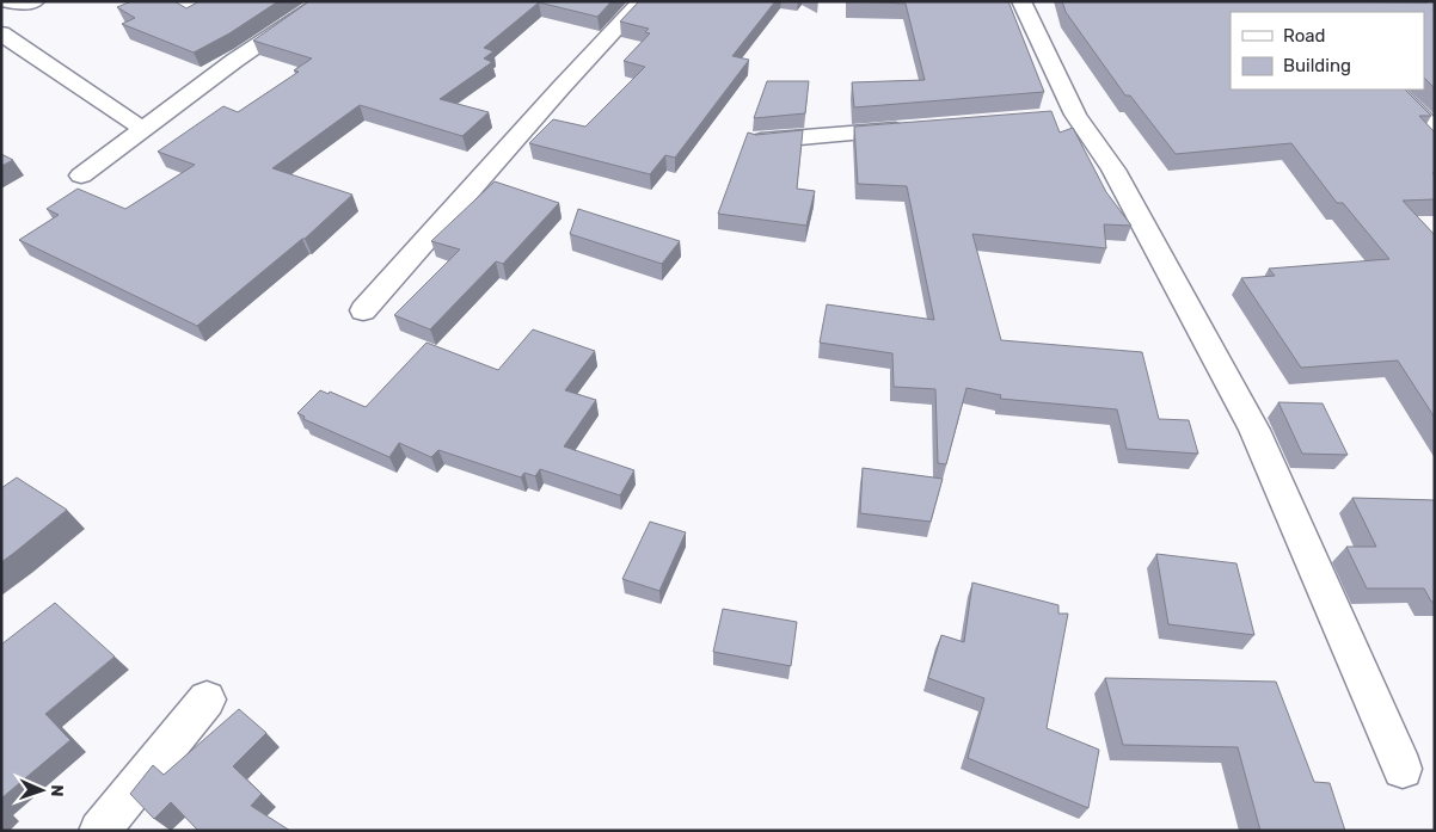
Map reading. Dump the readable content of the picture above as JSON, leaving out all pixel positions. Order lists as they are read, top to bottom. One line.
{"legend":["Road","Building"],"north":"right"}
